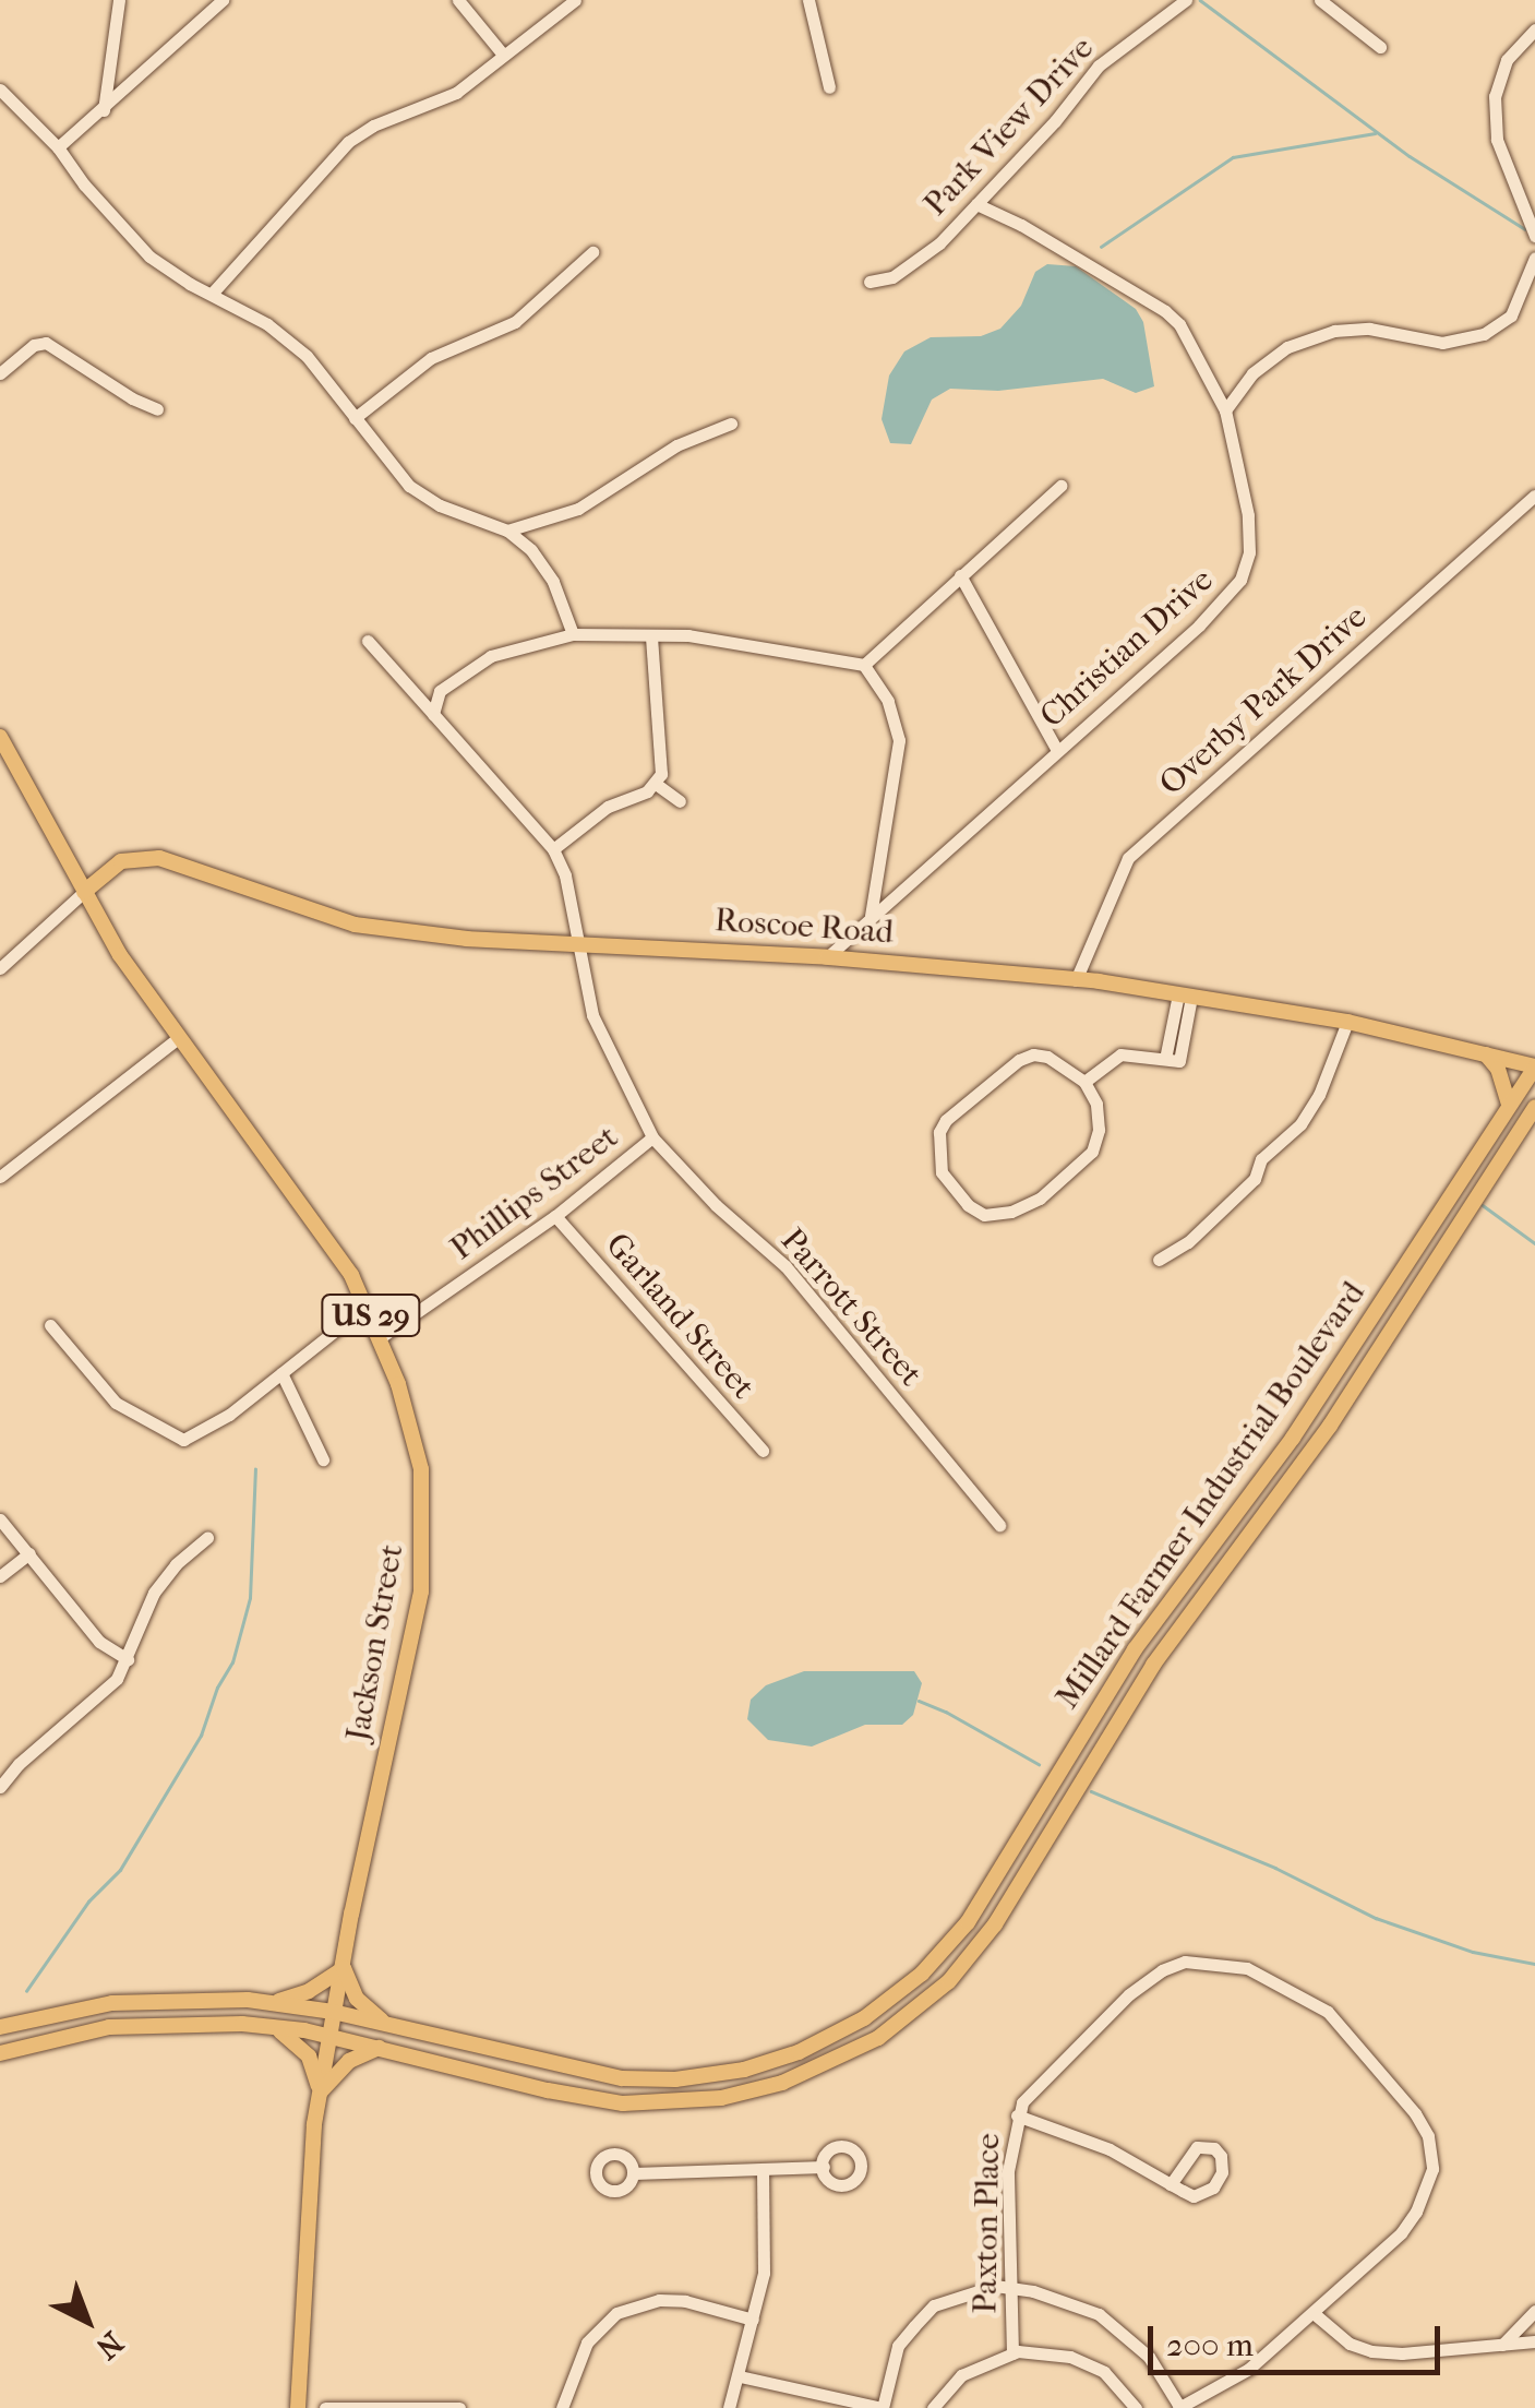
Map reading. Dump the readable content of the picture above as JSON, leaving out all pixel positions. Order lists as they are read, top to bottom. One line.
{"streets":{"main road":["Roscoe Road","US 29","Millard Farmer Industrial Boulevard","Jackson Street"],"street":["Park View Drive","Christian Drive","Overby Park Drive","Phillips Street","Parrott Street","Garland Street","Paxton Place"]},"crossings":[["Park View Drive","Christian Drive"],["Christian Drive","Roscoe Road"],["Overby Park Drive","Roscoe Road"],["Roscoe Road","Phillips Street"],["Roscoe Road","Millard Farmer Industrial Boulevard"],["Roscoe Road","Jackson Street"],["Phillips Street","Parrott Street"],["Phillips Street","Garland Street"],["Phillips Street","Jackson Street"],["Millard Farmer Industrial Boulevard","Jackson Street"]],"scale_bar":"200 m","north":"bottom right"}
